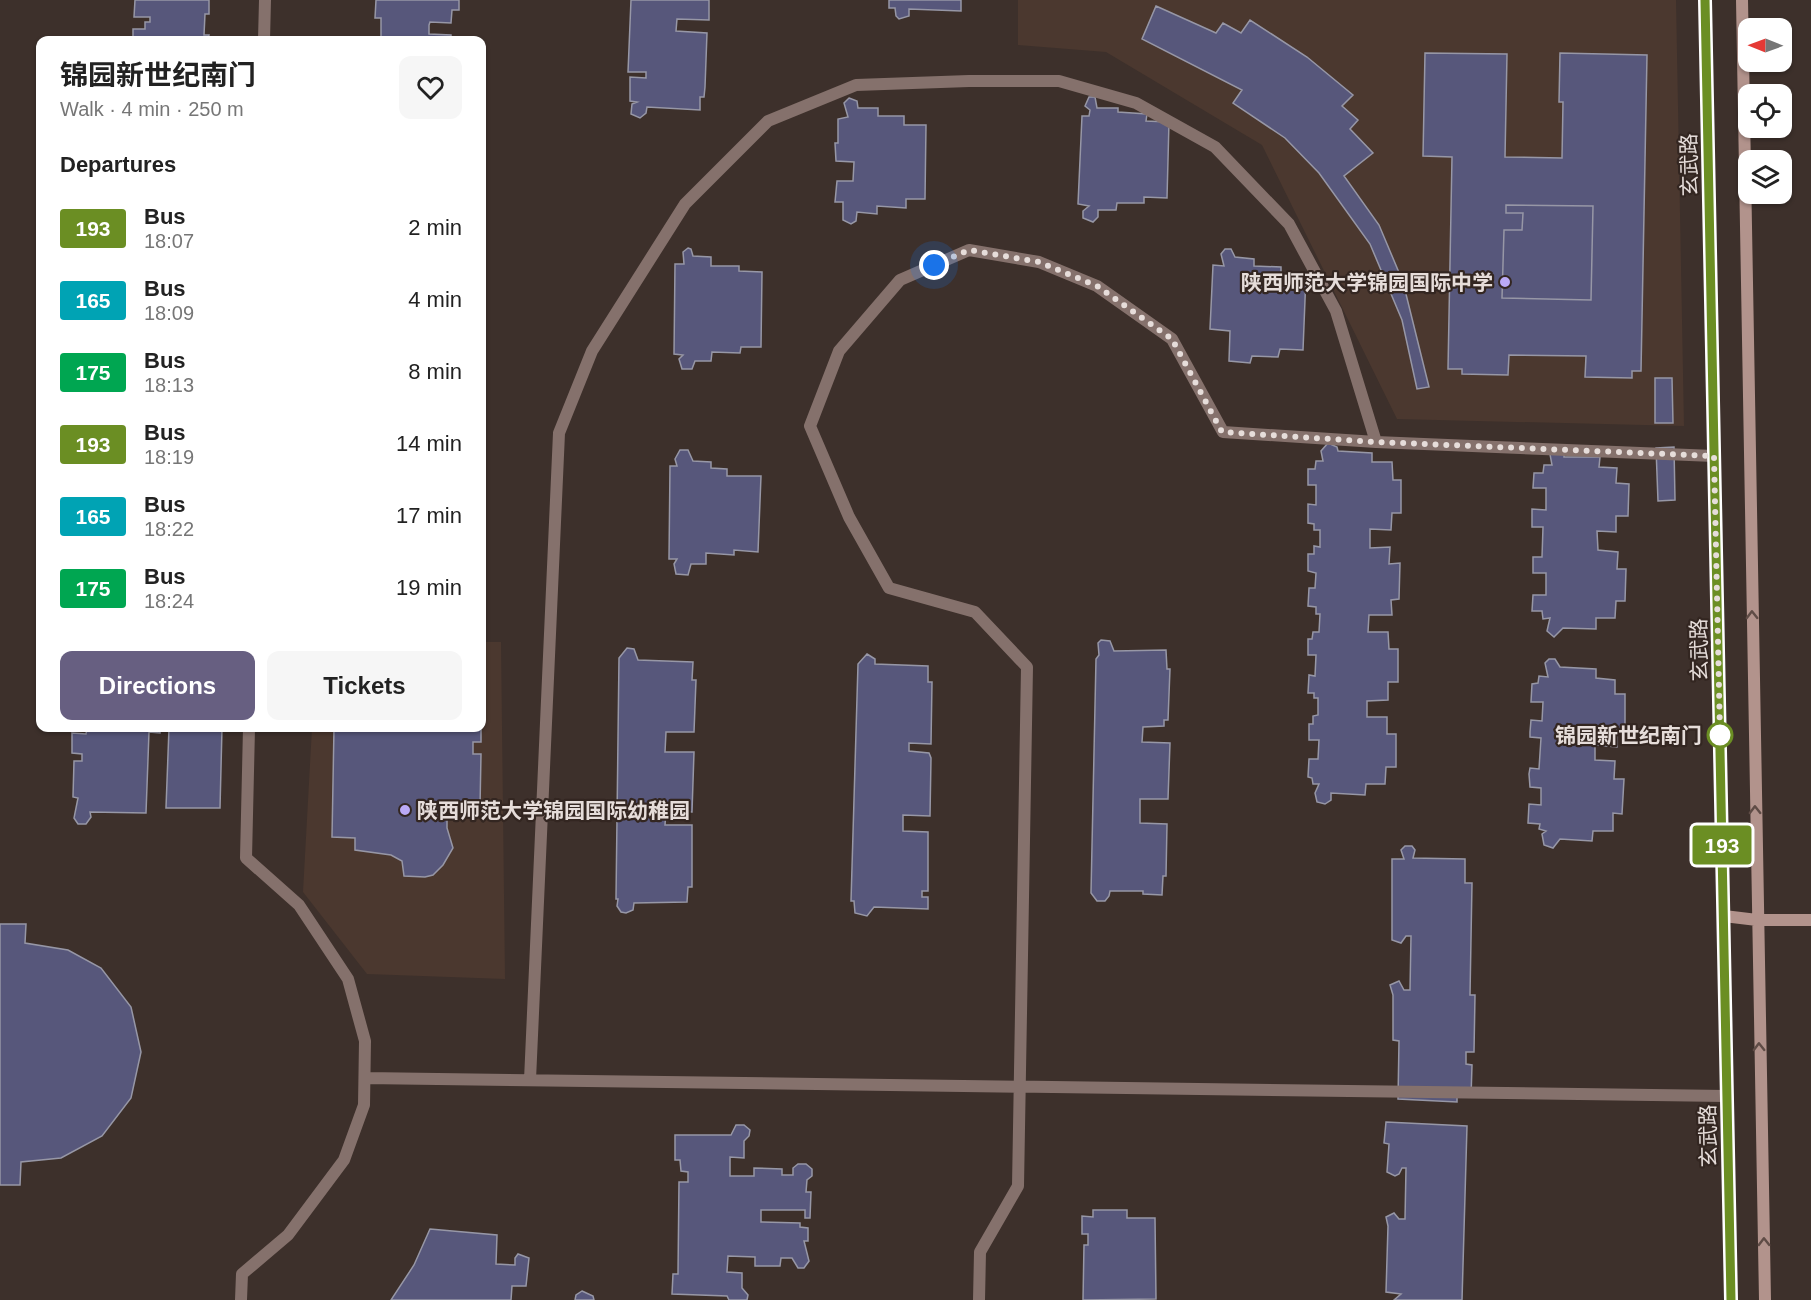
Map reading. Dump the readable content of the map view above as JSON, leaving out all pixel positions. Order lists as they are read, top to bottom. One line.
{"streets":{"street":["玄武路"]},"places":["陕西师范大学锦园国际中学","锦园新世纪南门","陕西师范大学锦园国际幼稚园"],"lines":["bus line 193"],"north":"left","page":{"on_map":"193","heading":[["锦园新世纪南门","Walk · 4 min · 250 m"],"Departures"],"list":[{"mark":"193","name":"Bus","note":"18:07","value":"2 min"},{"mark":"165","name":"Bus","note":"18:09","value":"4 min"},{"mark":"175","name":"Bus","note":"18:13","value":"8 min"},{"mark":"193","name":"Bus","note":"18:19","value":"14 min"},{"mark":"165","name":"Bus","note":"18:22","value":"17 min"},{"mark":"175","name":"Bus","note":"18:24","value":"19 min"}],"buttons":["Directions","Tickets"]}}
